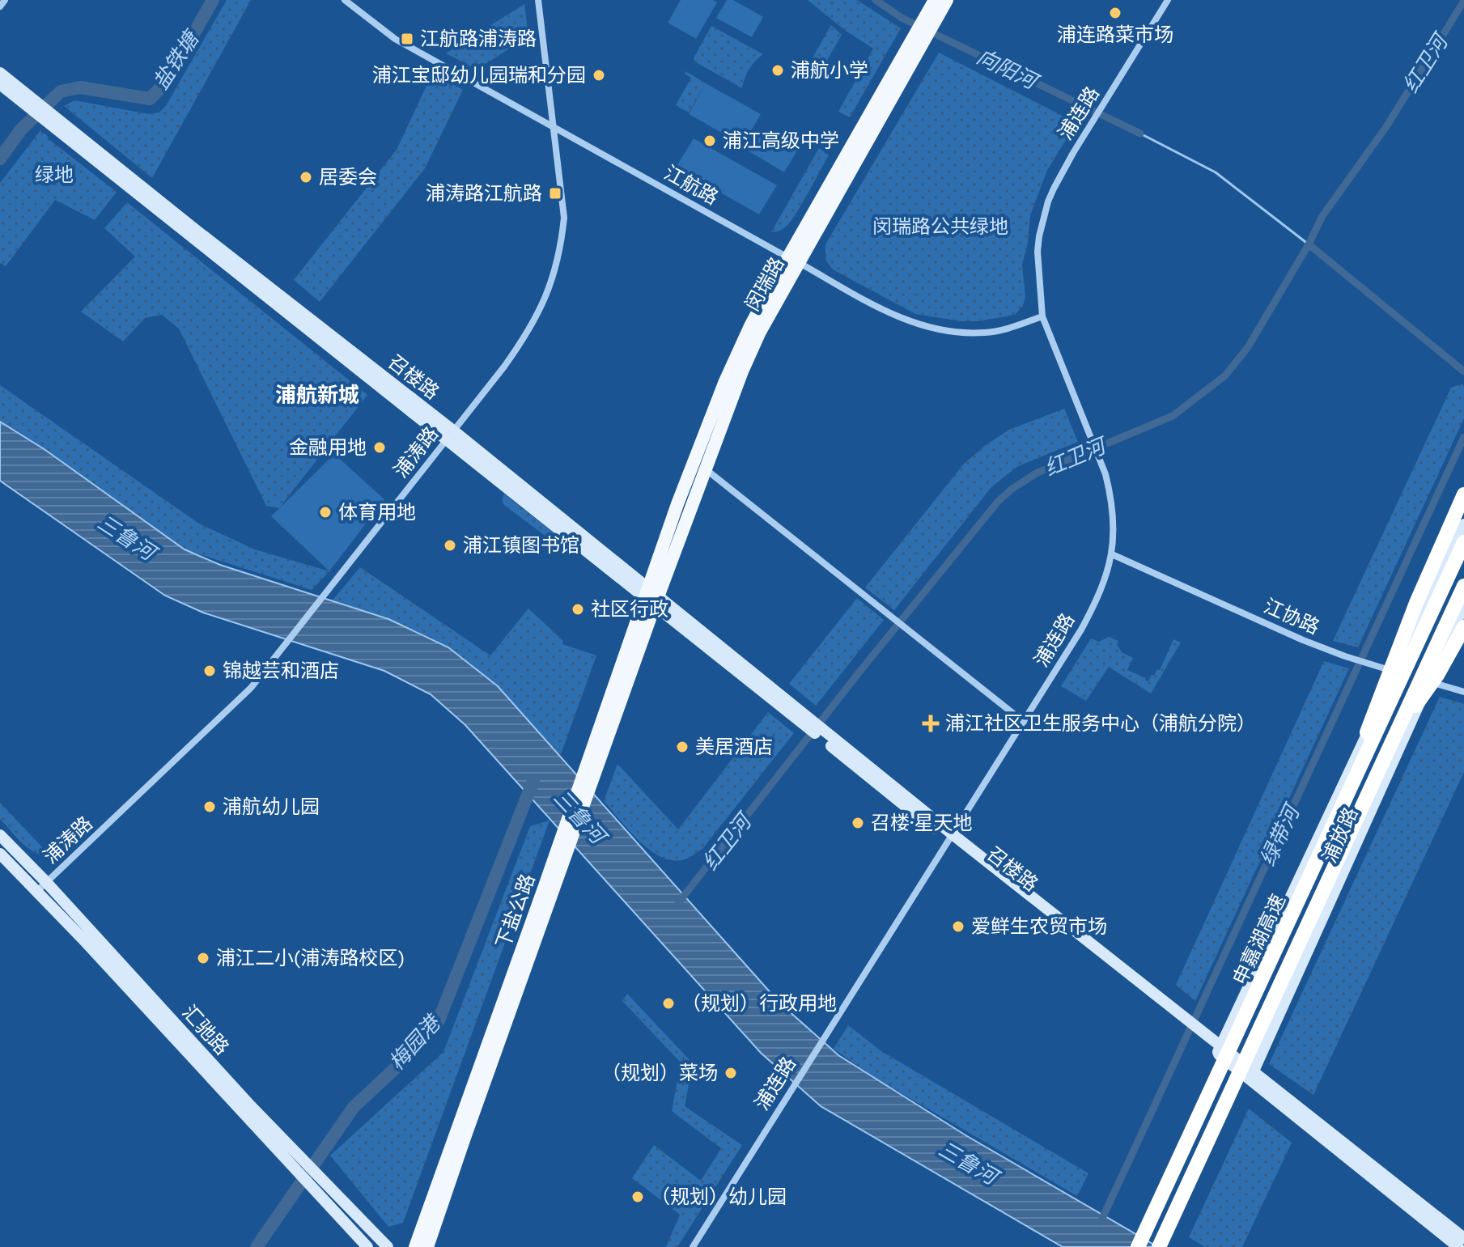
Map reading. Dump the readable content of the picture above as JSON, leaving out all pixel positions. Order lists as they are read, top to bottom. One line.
{"streets":{"highway":["申嘉湖高速"],"main road":["闵瑞路","下盐公路"],"street":["浦连路","江航路","召楼路","浦涛路","江协路","浦放路","汇驰路"]},"crossings":[["浦连路","江航路"],["浦连路","召楼路"],["浦连路","江协路"],["江航路","闵瑞路"],["江航路","浦涛路"],["闵瑞路","召楼路"],["闵瑞路","下盐公路"],["召楼路","浦涛路"],["召楼路","下盐公路"],["浦涛路","汇驰路"]],"districts":["浦航新城"],"water":["盐铁塘","红卫河","向阳河","三鲁河","绿带河","梅园港"],"parks":["绿地","闵瑞路公共绿地"],"places":{"other":["浦连路菜市场","浦航小学","浦江宝邸幼儿园瑞和分园","浦江高级中学","居委会","金融用地","体育用地","浦江镇图书馆","社区行政","锦越芸和酒店","美居酒店","浦航幼儿园","召楼·星天地","爱鲜生农贸市场","浦江二小(浦涛路校区)","（规划）行政用地","（规划）菜场","（规划）幼儿园"],"transit":["江航路浦涛路","浦涛路江航路"],"health":["浦江社区卫生服务中心（浦航分院）"]}}
